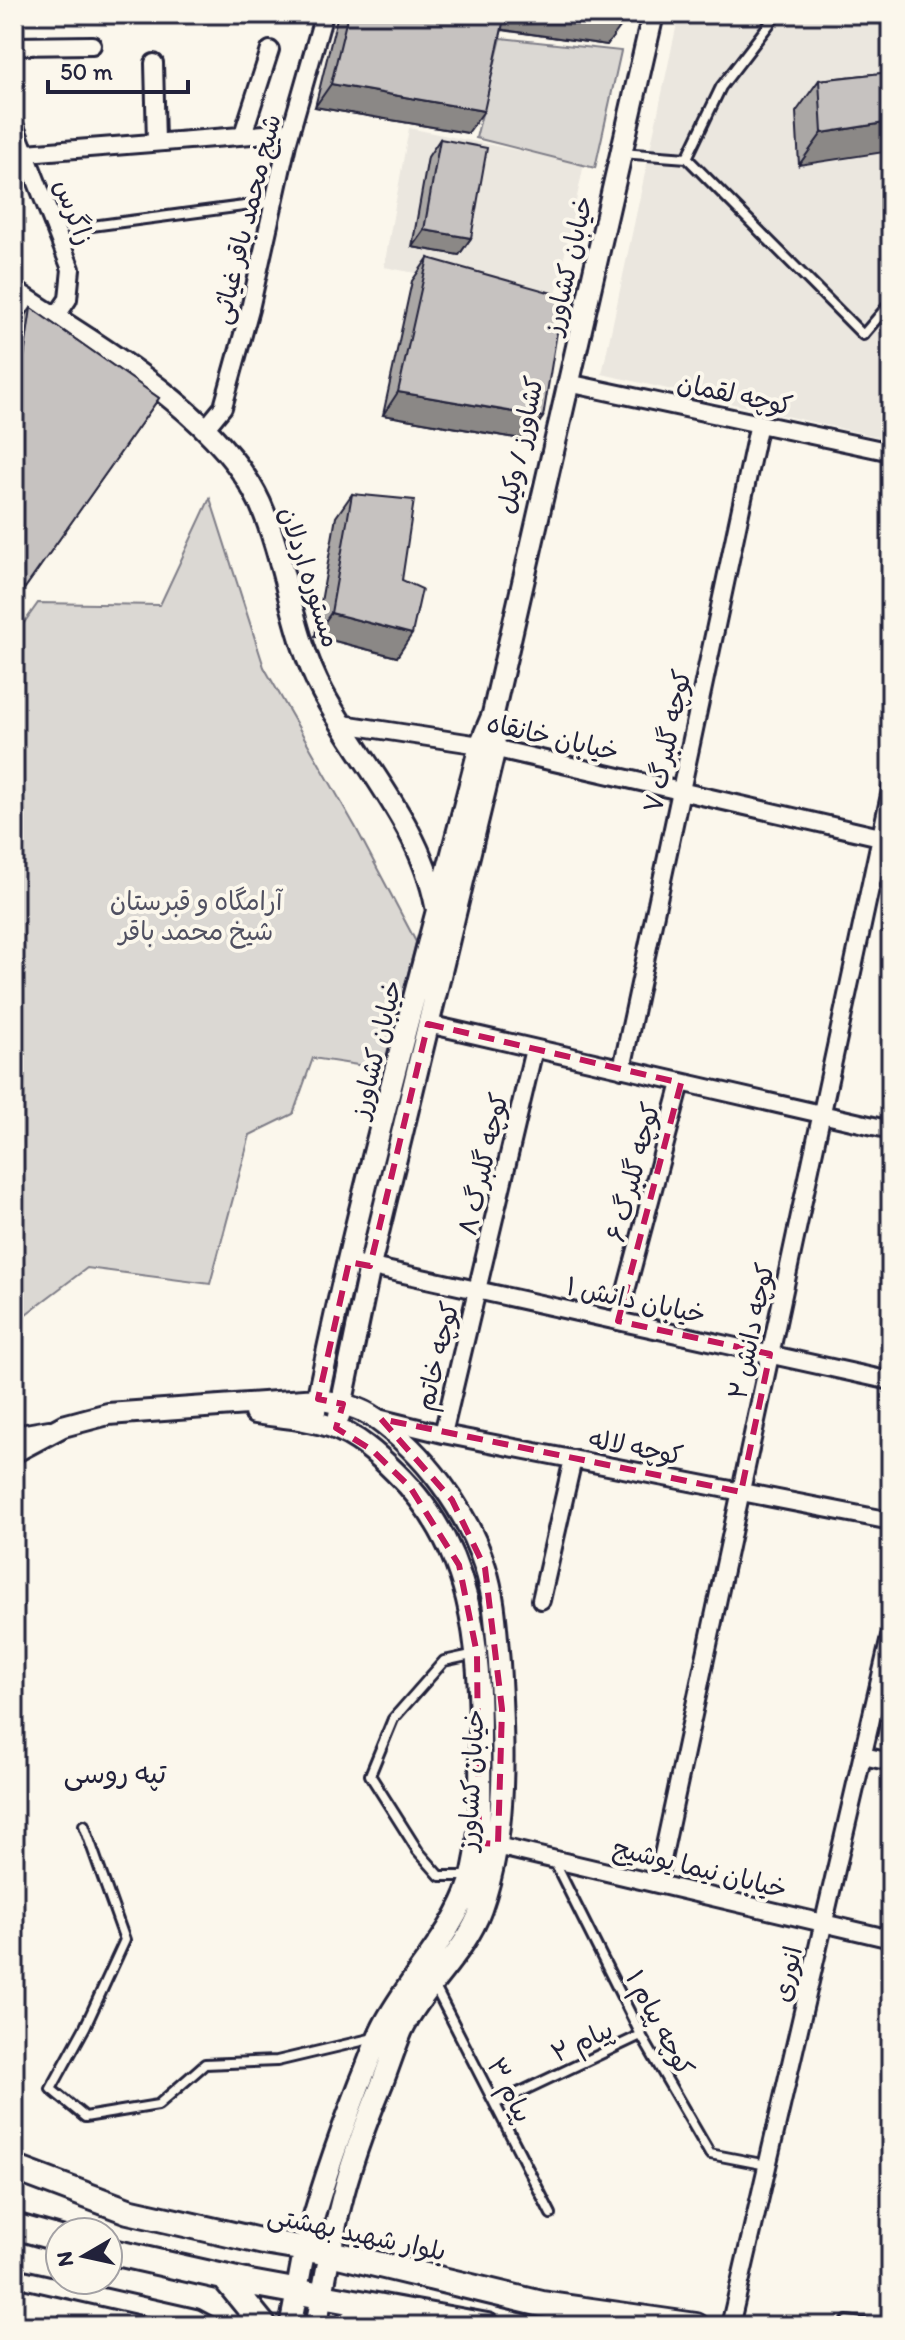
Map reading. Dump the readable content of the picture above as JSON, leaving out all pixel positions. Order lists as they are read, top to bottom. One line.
{"streets":{"main road":["بلوار شهید بهشتی"],"street":["زاگرس","شیخ محمد باقر غیاثی","خیابان کشاورز","کوچه لقمان","کشاورز / وکیل","مستوره اردلان","خیابان خانقاه","کوچه گلبرگ ۷","کوچه گلبرگ ۸","کوچه گلبرگ ۶","خیابان دانش ۱","کوچه دانش ۲","کوچه خاتم","کوچه لاله","خیابان نیما یوشیج","انوری"],"lane":["کوچه پیام ۱","پیام ۲","پیام ۳"]},"crossings":[["زاگرس","مستوره اردلان"],["شیخ محمد باقر غیاثی","مستوره اردلان"],["خیابان کشاورز","کوچه لقمان"],["خیابان کشاورز","کشاورز / وکیل"],["خیابان کشاورز","مستوره اردلان"],["خیابان کشاورز","خیابان خانقاه"],["خیابان کشاورز","خیابان دانش ۱"],["خیابان کشاورز","کوچه لاله"],["خیابان کشاورز","خیابان نیما یوشیج"],["خیابان کشاورز","پیام ۳"],["خیابان کشاورز","بلوار شهید بهشتی"],["کوچه لقمان","کوچه گلبرگ ۷"],["کشاورز / وکیل","مستوره اردلان"],["کشاورز / وکیل","خیابان خانقاه"],["مستوره اردلان","خیابان خانقاه"],["خیابان خانقاه","کوچه گلبرگ ۷"],["خیابان خانقاه","کوچه دانش ۲"],["کوچه گلبرگ ۸","خیابان دانش ۱"],["کوچه گلبرگ ۸","کوچه خاتم"],["کوچه گلبرگ ۶","خیابان دانش ۱"],["خیابان دانش ۱","کوچه دانش ۲"],["خیابان دانش ۱","کوچه خاتم"],["کوچه دانش ۲","کوچه لاله"],["کوچه دانش ۲","خیابان نیما یوشیج"],["کوچه خاتم","کوچه لاله"],["خیابان نیما یوشیج","انوری"],["خیابان نیما یوشیج","کوچه پیام ۱"],["انوری","کوچه پیام ۱"],["کوچه پیام ۱","پیام ۲"],["پیام ۲","پیام ۳"]],"districts":["تپه روسی"],"parks":["آرامگاه و قبرستان شیخ محمد باقر"],"scale_bar":"50 m","north":"left"}
